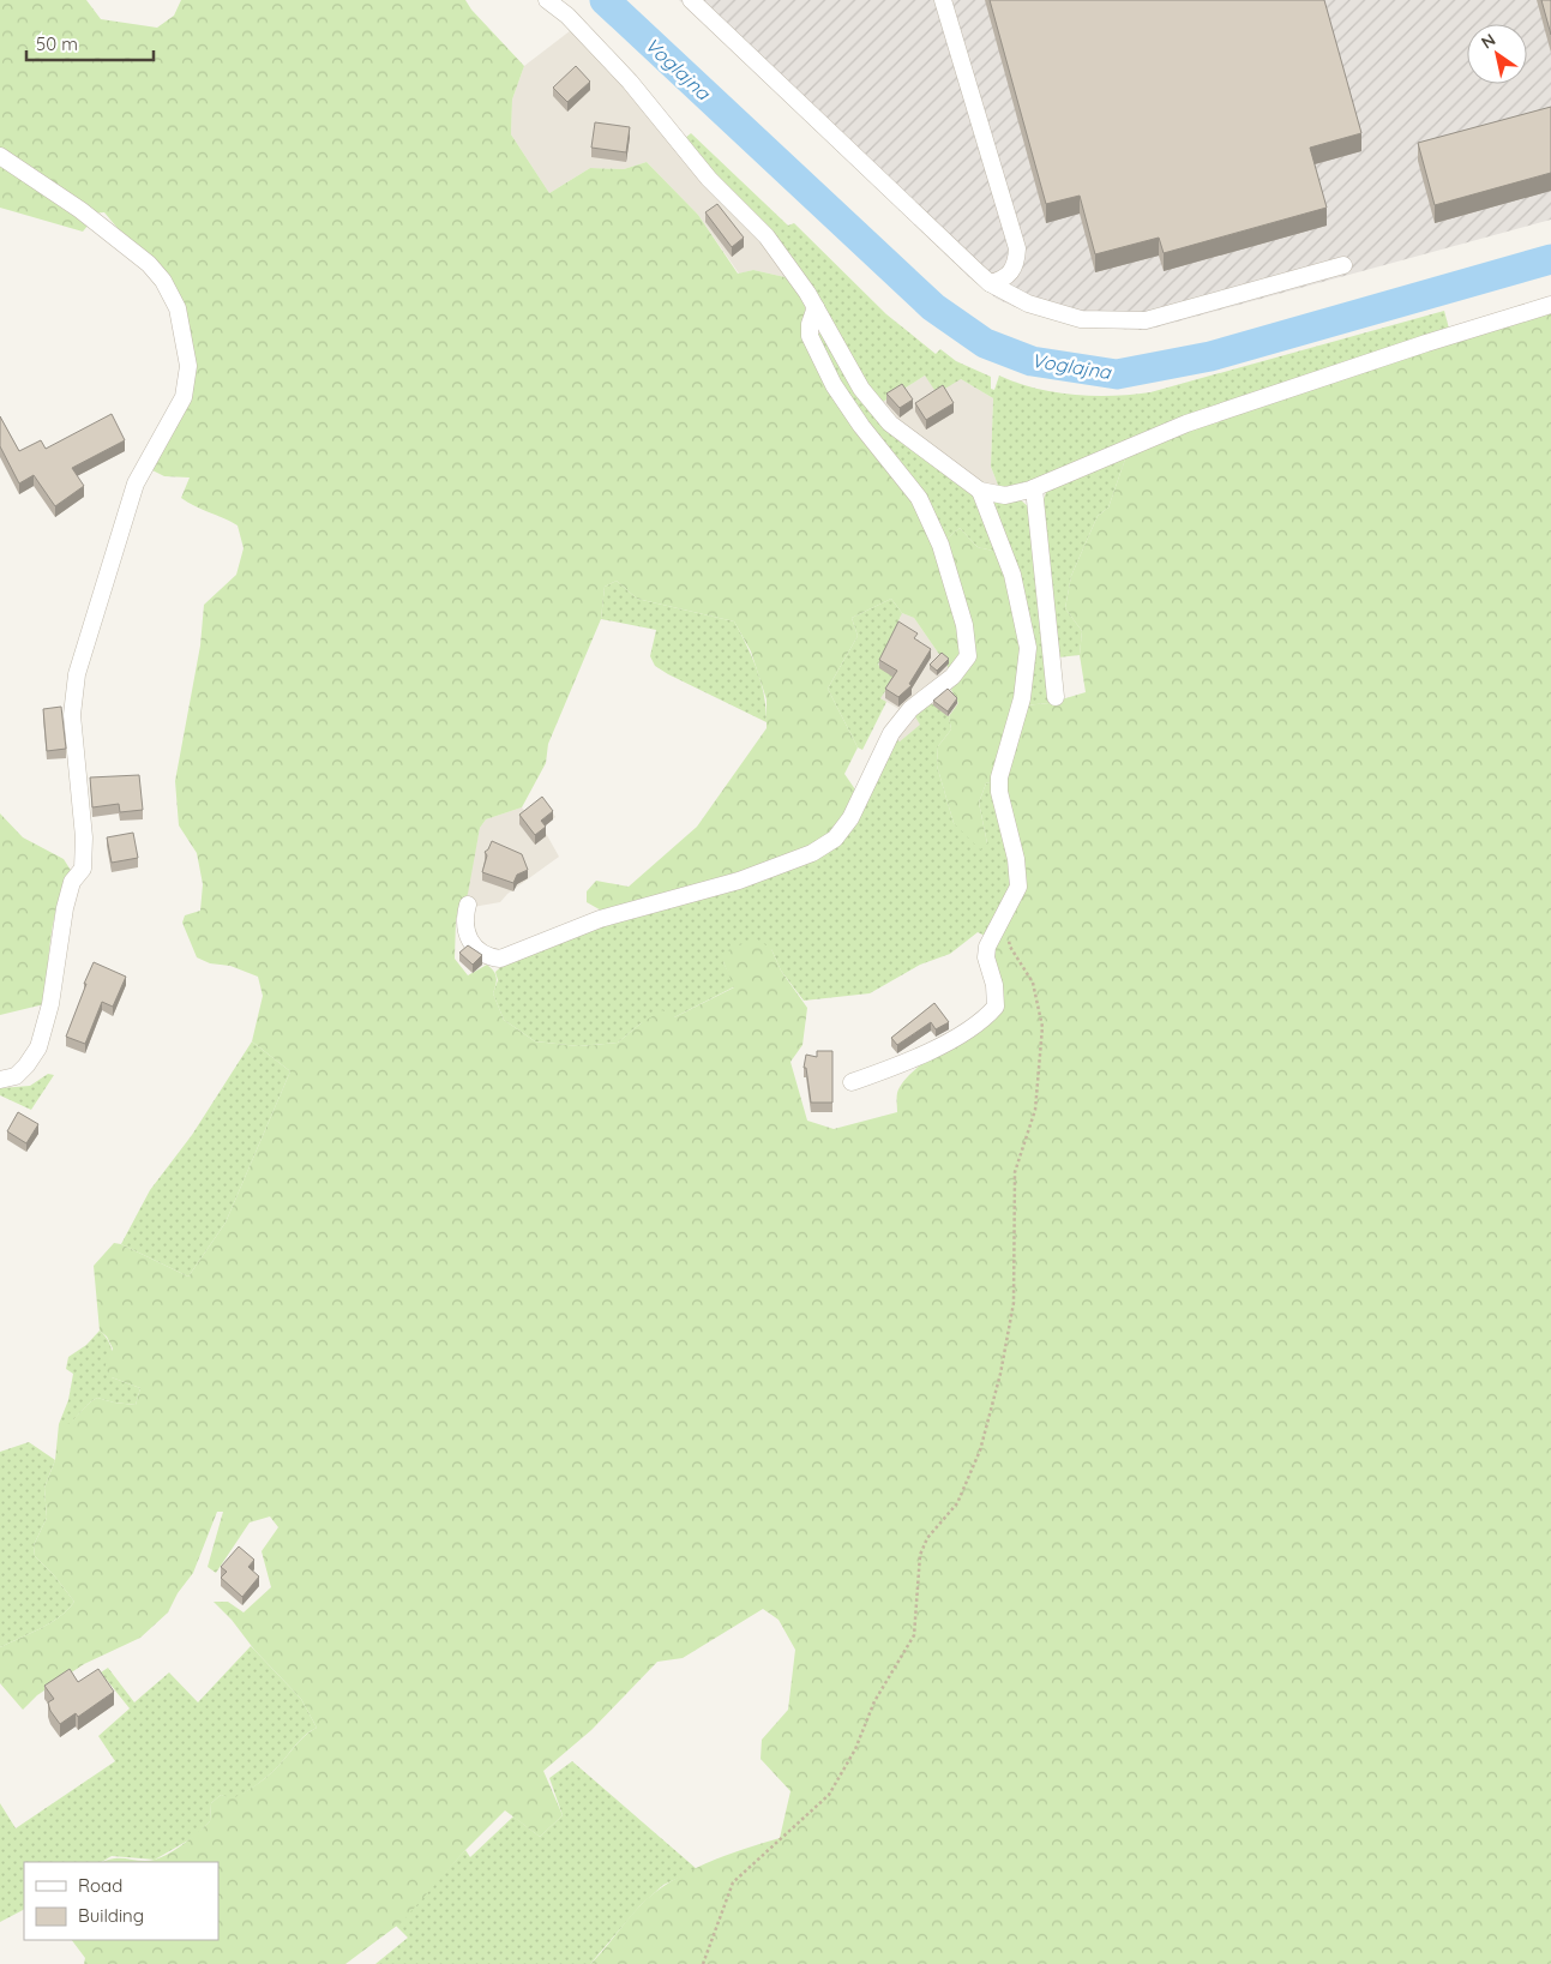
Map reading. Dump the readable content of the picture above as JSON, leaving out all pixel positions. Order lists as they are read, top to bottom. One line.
{"water":["Voglajna"],"legend":["Road","Building"],"scale_bar":"50 m","north":"top left"}
